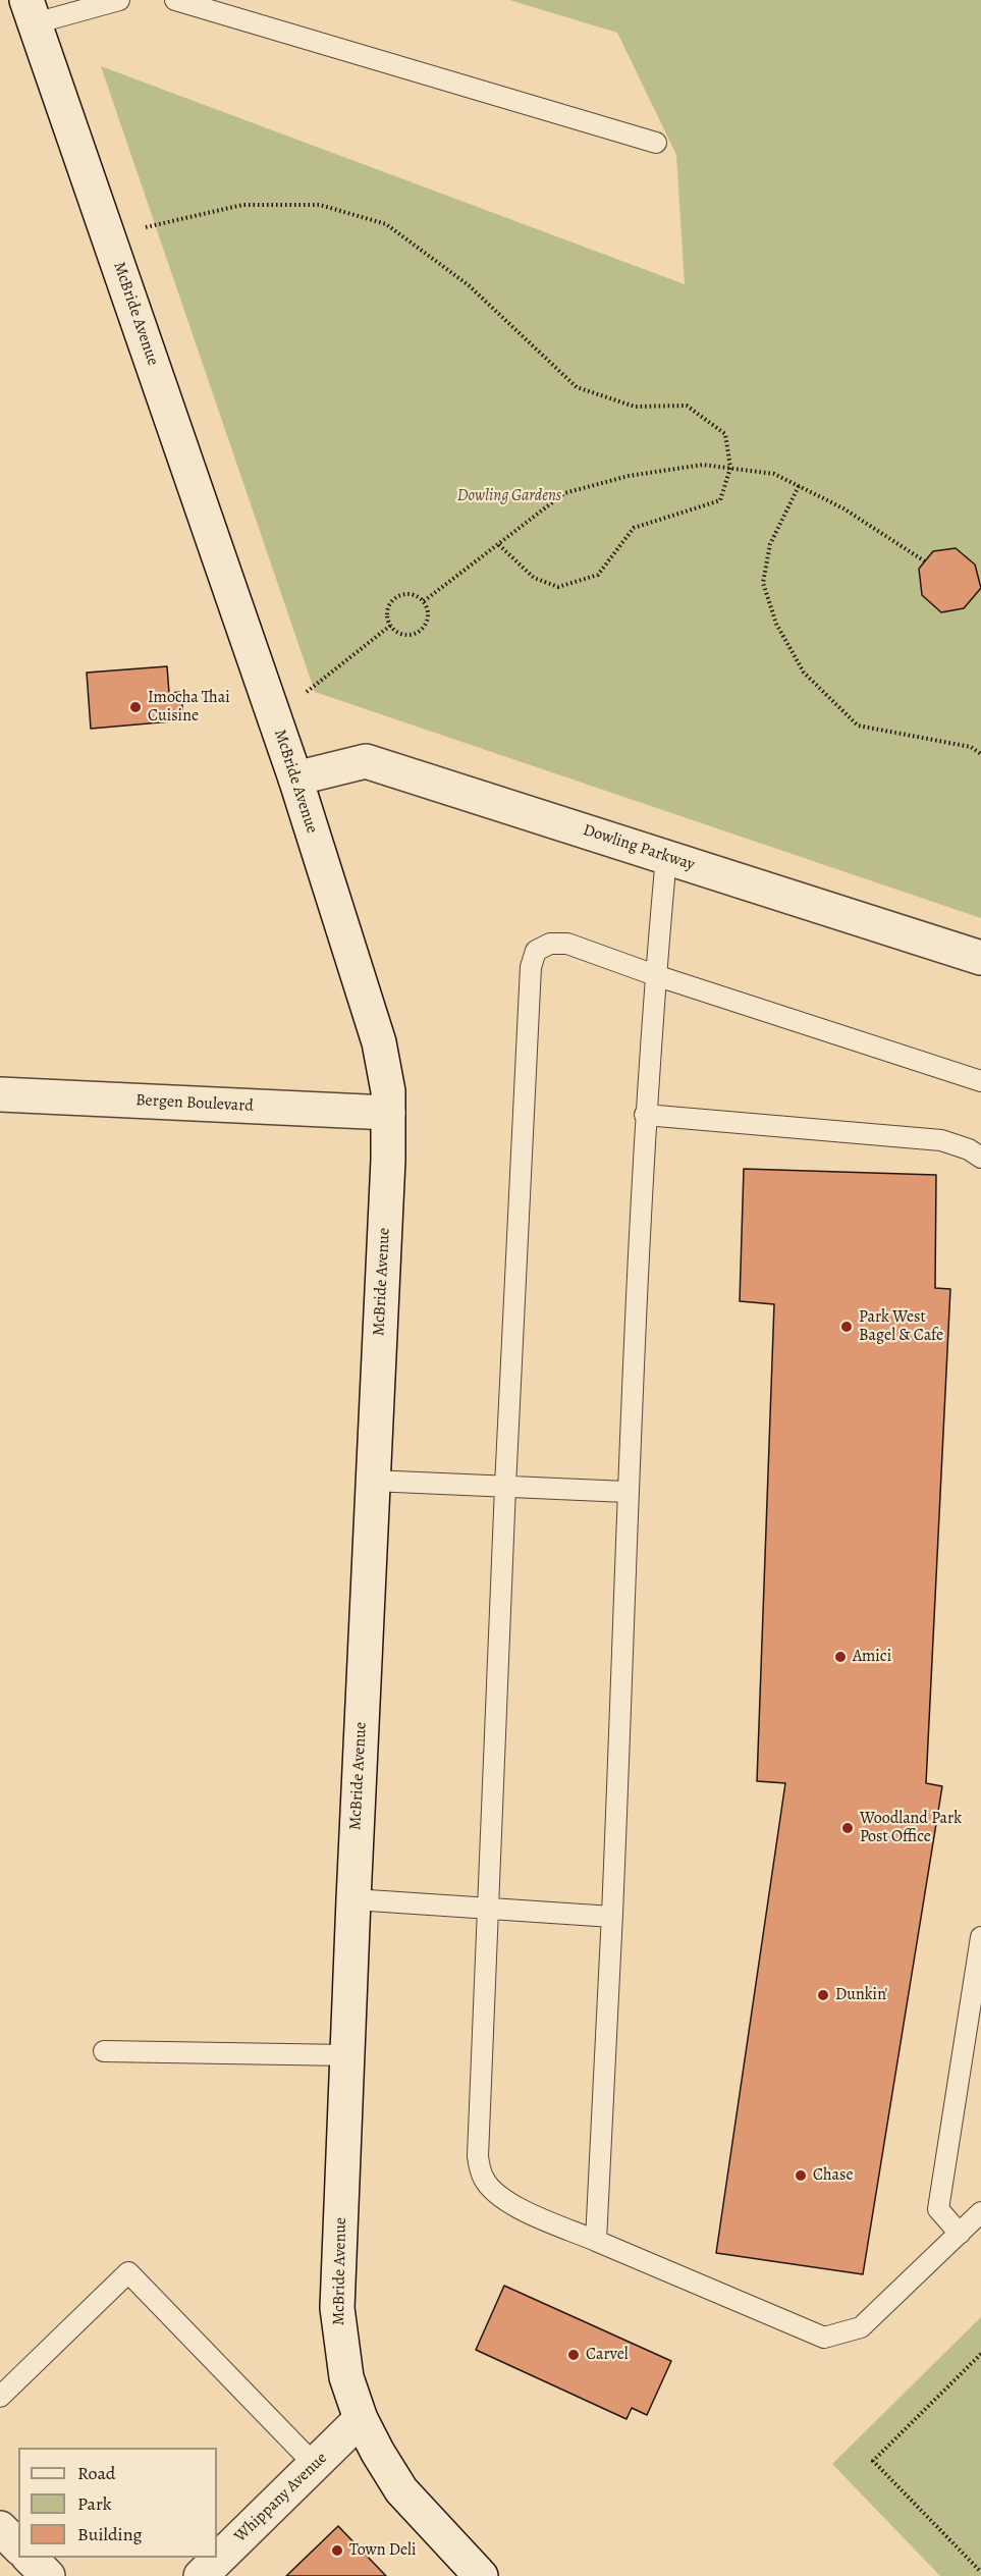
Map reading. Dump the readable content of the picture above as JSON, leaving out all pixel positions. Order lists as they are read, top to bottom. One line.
{"streets":{"main road":["McBride Avenue","Dowling Parkway","Bergen Boulevard","Whippany Avenue"]},"crossings":[["McBride Avenue","Dowling Parkway"],["McBride Avenue","Bergen Boulevard"],["McBride Avenue","Whippany Avenue"]],"parks":["Dowling Gardens"],"places":["Imocha Thai Cuisine","Park West Bagel & Cafe","Amici","Woodland Park Post Office","Dunkin'","Chase","Carvel","Town Deli"],"legend":["Road","Park","Building"]}
